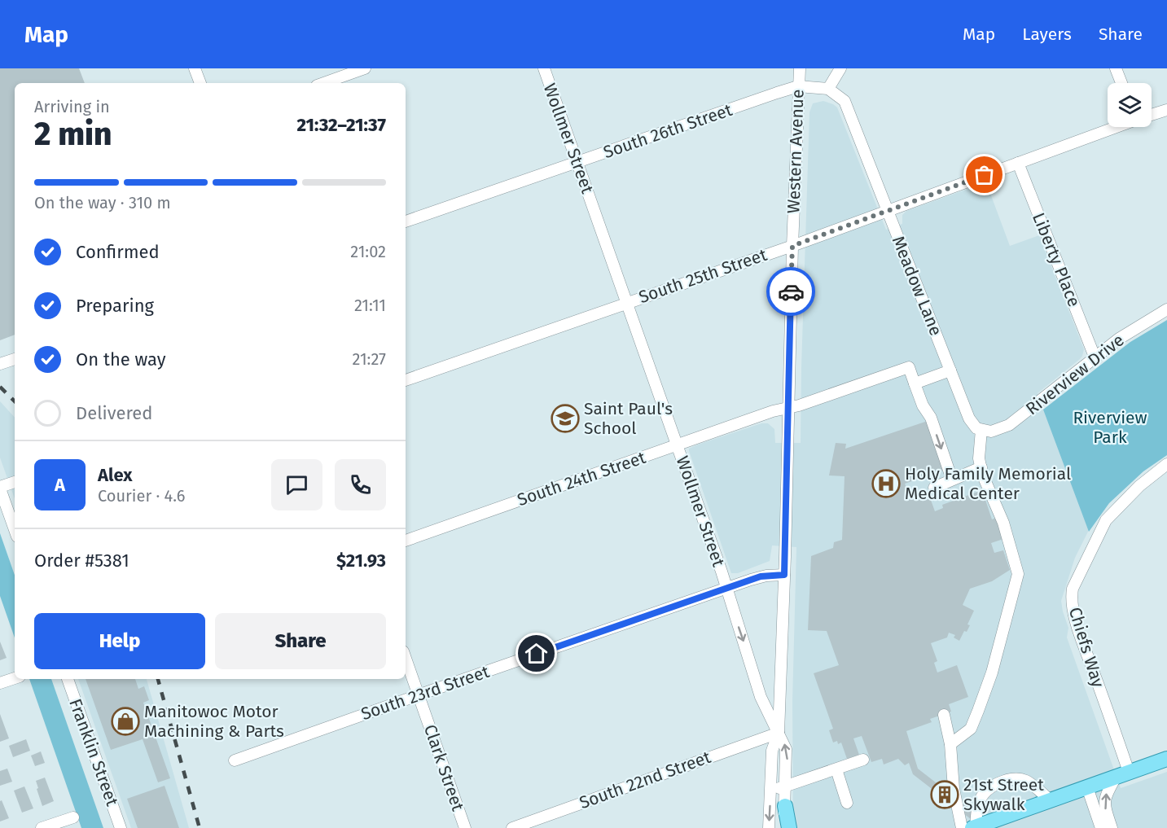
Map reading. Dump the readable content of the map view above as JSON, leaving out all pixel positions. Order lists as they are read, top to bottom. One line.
{"streets":{"street":["South 26th Street","Wollmer Street","Western Avenue","Liberty Place","South 25th Street","Meadow Lane","Riverview Drive","South 24th Street","Chiefs Way","South 23rd Street","Franklin Street","Clark Street","South 22nd Street"]},"crossings":[["South 26th Street","Wollmer Street"],["South 26th Street","Western Avenue"],["South 26th Street","Meadow Lane"],["Wollmer Street","Western Avenue"],["Wollmer Street","South 25th Street"],["Wollmer Street","South 24th Street"],["Wollmer Street","South 23rd Street"],["Wollmer Street","South 22nd Street"],["Western Avenue","South 25th Street"],["Western Avenue","South 24th Street"],["Western Avenue","South 23rd Street"],["Western Avenue","South 22nd Street"],["Liberty Place","South 25th Street"],["Liberty Place","Riverview Drive"],["South 25th Street","Meadow Lane"],["Meadow Lane","Riverview Drive"],["South 23rd Street","Clark Street"]],"parks":["Riverview Park"],"places":{"school or university":["Saint Paul's School"],"hospital":["Holy Family Memorial Medical Center"],"shop":["Manitowoc Motor Machining & Parts"],"building":["21st Street Skywalk"]},"page":{"header":"Map","nav":["Map","Layers","Share"],"heading":["2 min","Arriving in","21:32–21:37"],"panel":["Alex","Courier · 4.6","Order #5381","$21.93"],"bar":"On the way · 310 m","list":[["Confirmed","21:02"],["Preparing","21:11"],["On the way","21:27"],"Delivered"],"round":"A","buttons":["Help","Share"]}}
